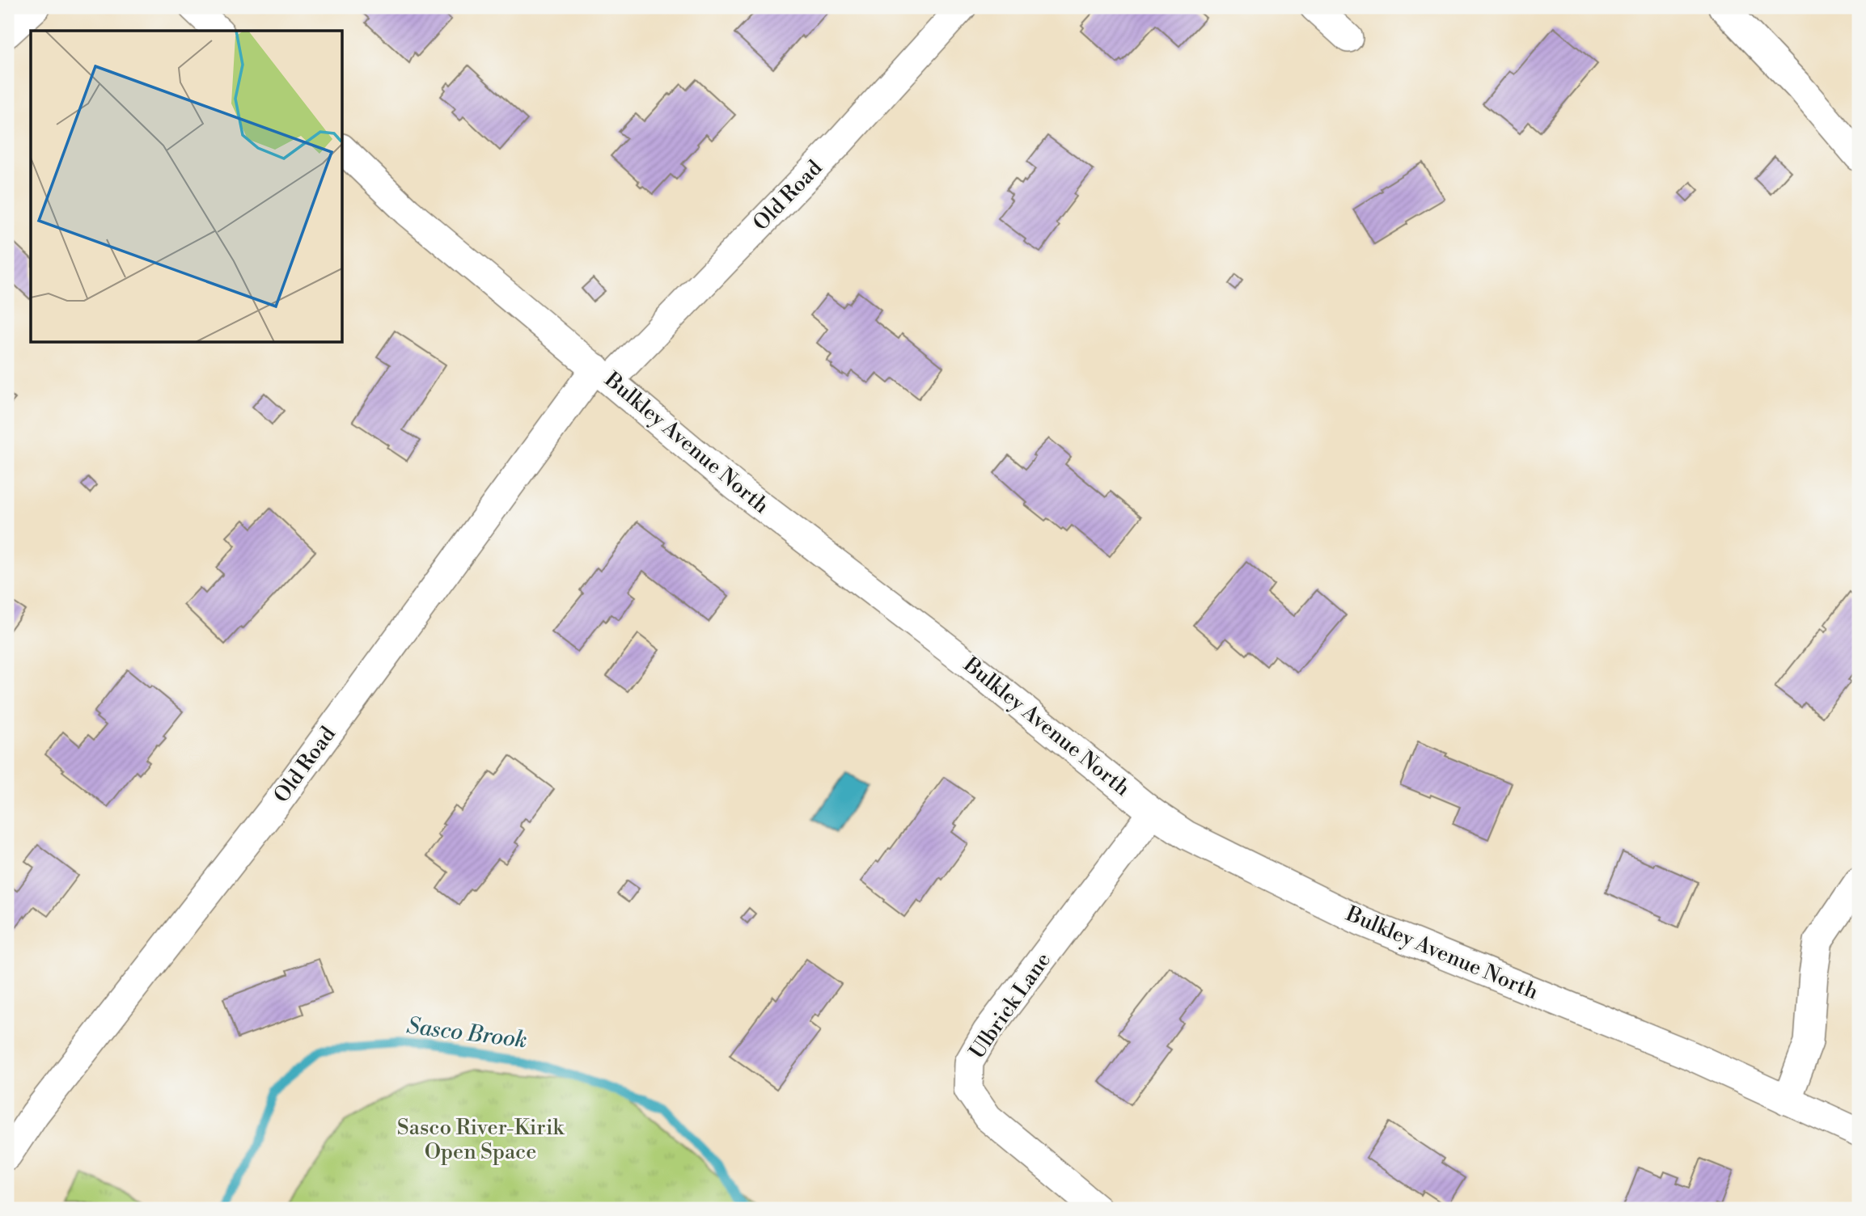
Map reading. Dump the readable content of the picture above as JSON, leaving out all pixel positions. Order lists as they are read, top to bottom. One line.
{"streets":{"street":["Old Road","Bulkley Avenue North","Ulbrick Lane"]},"crossings":[["Old Road","Bulkley Avenue North"],["Bulkley Avenue North","Ulbrick Lane"]],"water":["Sasco Brook"],"parks":["Sasco River-Kirik Open Space"]}
